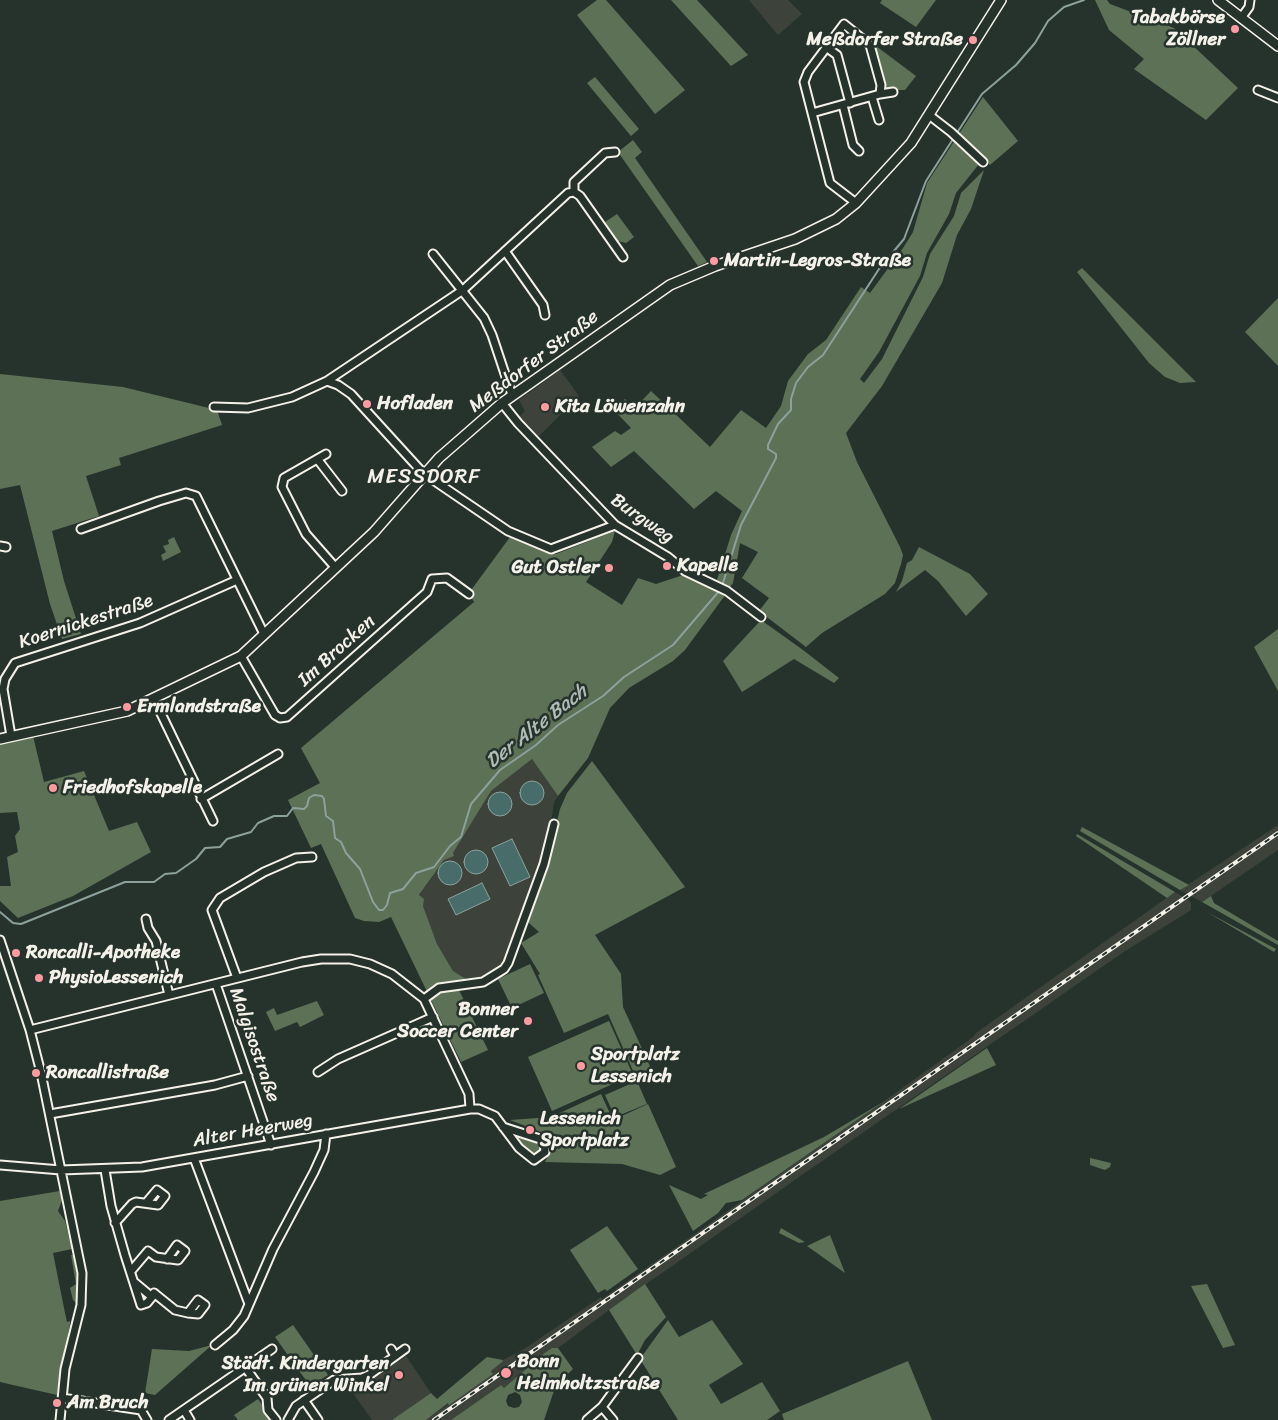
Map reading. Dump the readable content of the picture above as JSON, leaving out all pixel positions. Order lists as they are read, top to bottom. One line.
{"streets":{"street":["Meßdorfer Straße","Burgweg","Koernickestraße","Im Brocken","Malgisostraße","Alter Heerweg"]},"crossings":[["Meßdorfer Straße","Burgweg"],["Meßdorfer Straße","Koernickestraße"],["Meßdorfer Straße","Im Brocken"],["Malgisostraße","Alter Heerweg"]],"districts":["MESSDORF"],"water":["Der Alte Bach"],"places":["Tabakbörse Zöllner","Meßdorfer Straße","Martin-Legros-Straße","Hofladen","Kita Löwenzahn","Kapelle","Gut Ostler","Ermlandstraße","Friedhofskapelle","Roncalli-Apotheke","PhysioLessenich","Bonner Soccer Center","Sportplatz Lessenich","Roncallistraße","Lessenich Sportplatz","Bonn Helmholtzstraße","Städt. Kindergarten Im grünen Winkel","Am Bruch"]}
